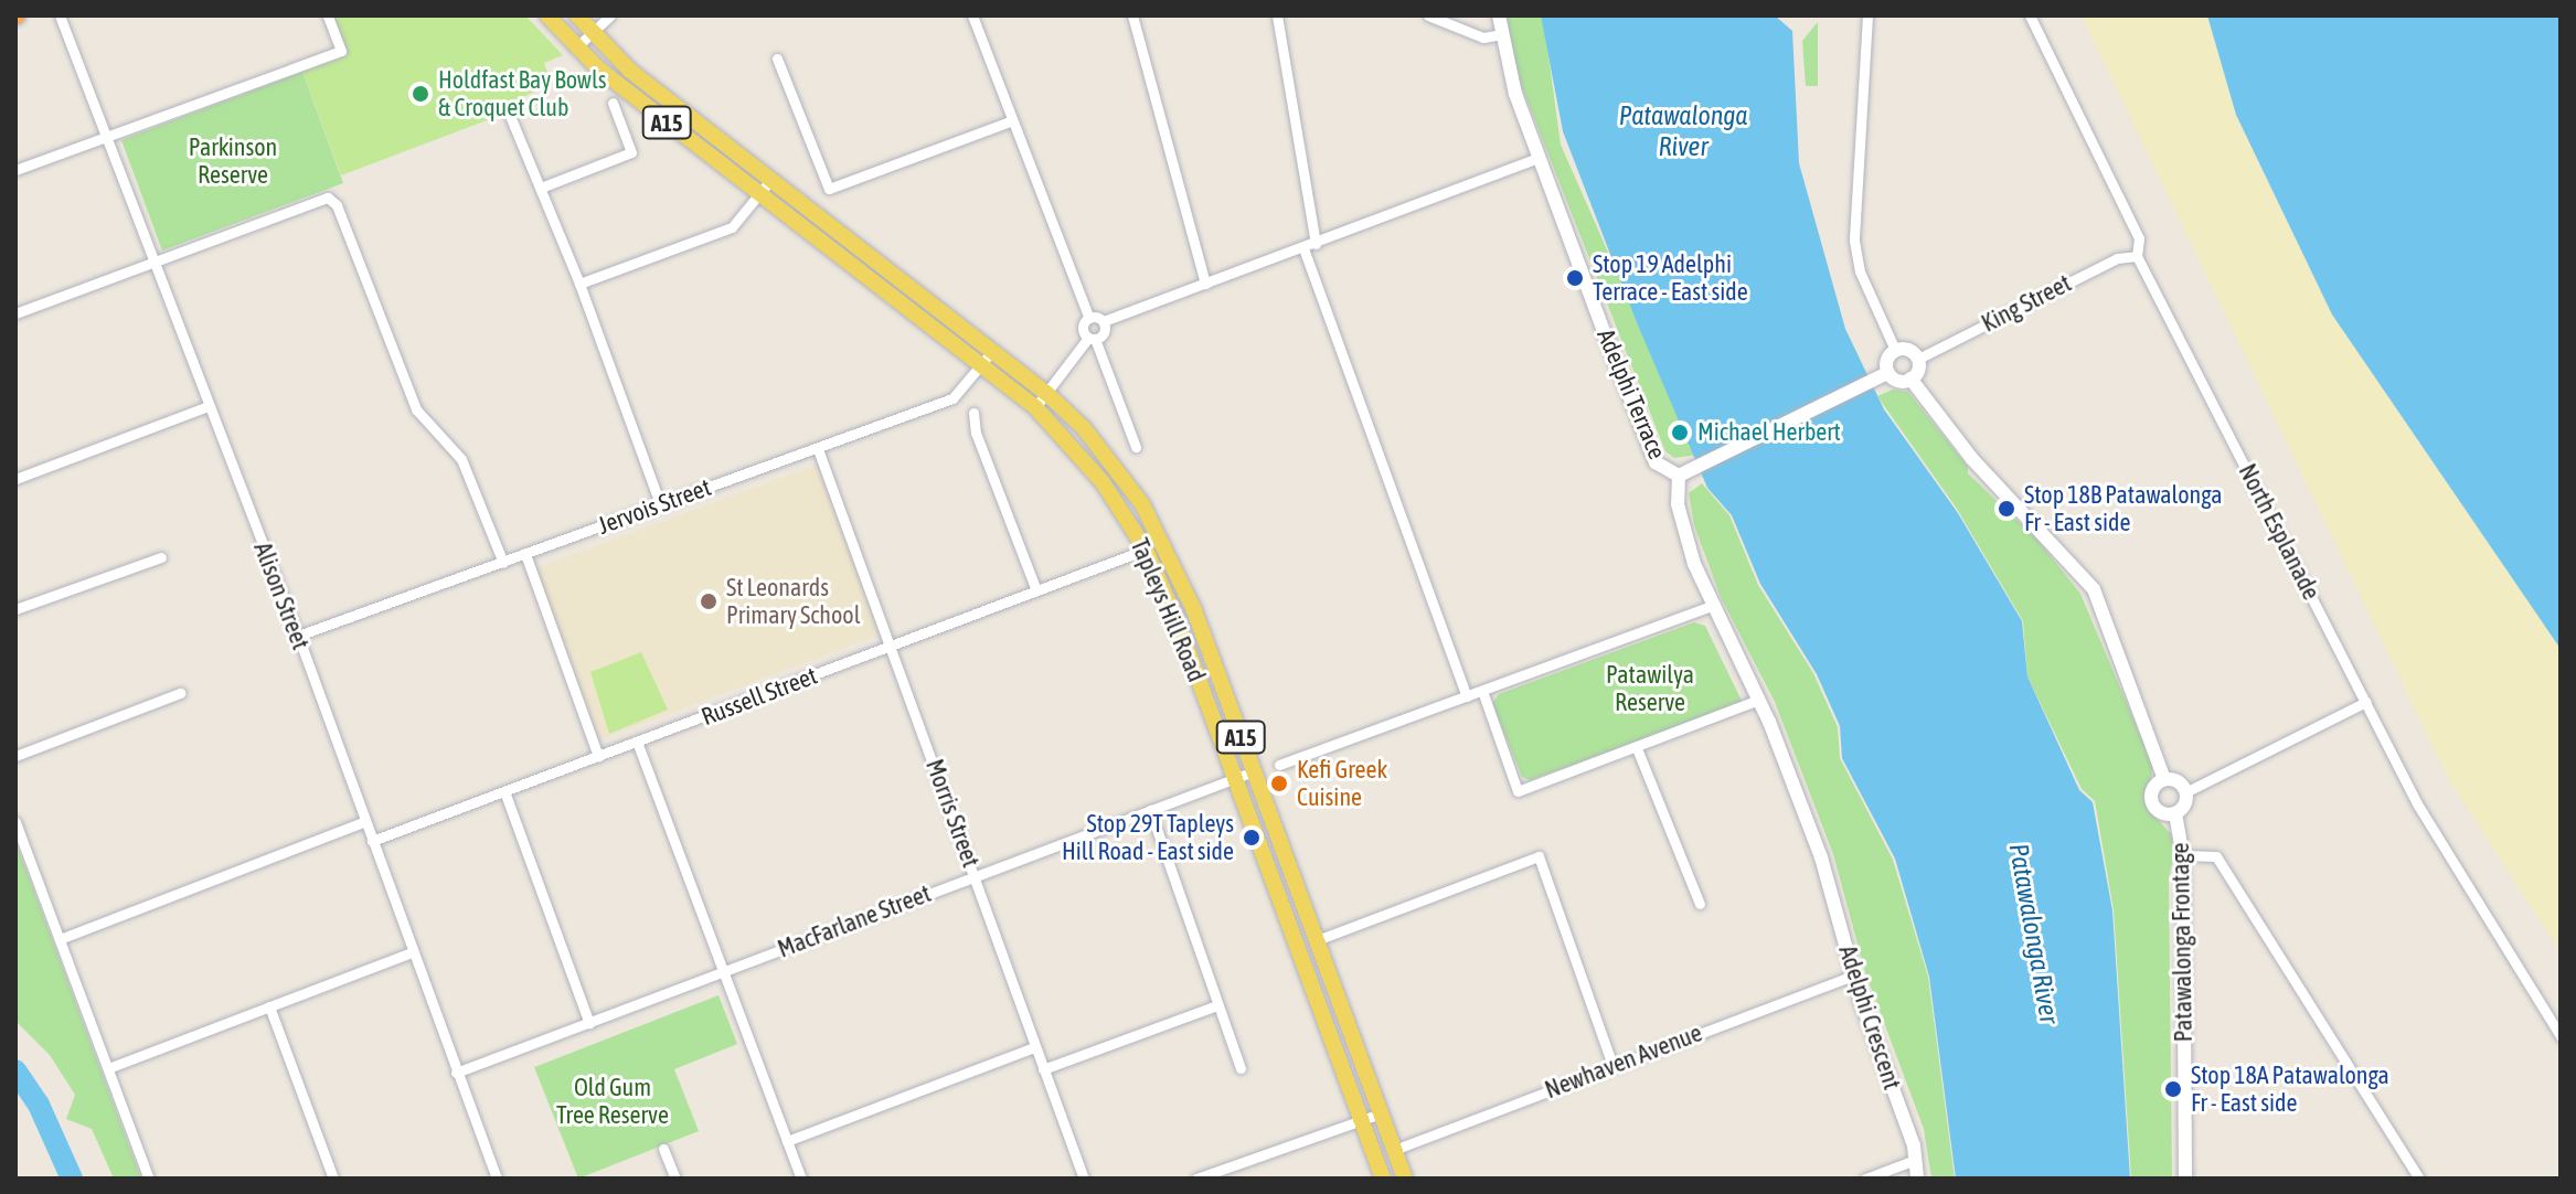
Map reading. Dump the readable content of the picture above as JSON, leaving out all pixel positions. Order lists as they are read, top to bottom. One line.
{"streets":{"main road":["A15","Tapleys Hill Road"],"street":["King Street","Adelphi Terrace","Jervois Street","North Esplanade","Alison Street","Russell Street","Morris Street","MacFarlane Street","Patawalonga Frontage","Adelphi Crescent","Newhaven Avenue"]},"crossings":[["King Street","North Esplanade"],["Adelphi Terrace","Adelphi Crescent"],["Jervois Street","Alison Street"],["Jervois Street","Tapleys Hill Road"],["Jervois Street","Morris Street"],["Alison Street","Russell Street"],["Alison Street","MacFarlane Street"],["Tapleys Hill Road","Russell Street"],["Tapleys Hill Road","MacFarlane Street"],["Tapleys Hill Road","Newhaven Avenue"],["Russell Street","Morris Street"],["Morris Street","MacFarlane Street"],["Adelphi Crescent","Newhaven Avenue"]],"water":["Patawalonga River"],"parks":["Parkinson Reserve","Patawilya Reserve","Old Gum Tree Reserve"],"places":["Holdfast Bay Bowls & Croquet Club","Stop 19 Adelphi Terrace - East side","Michael Herbert","Stop 18B Patawalonga Fr - East side","St Leonards Primary School","Kefi Greek Cuisine","Stop 29T Tapleys Hill Road - East side","Stop 18A Patawalonga Fr - East side"]}
